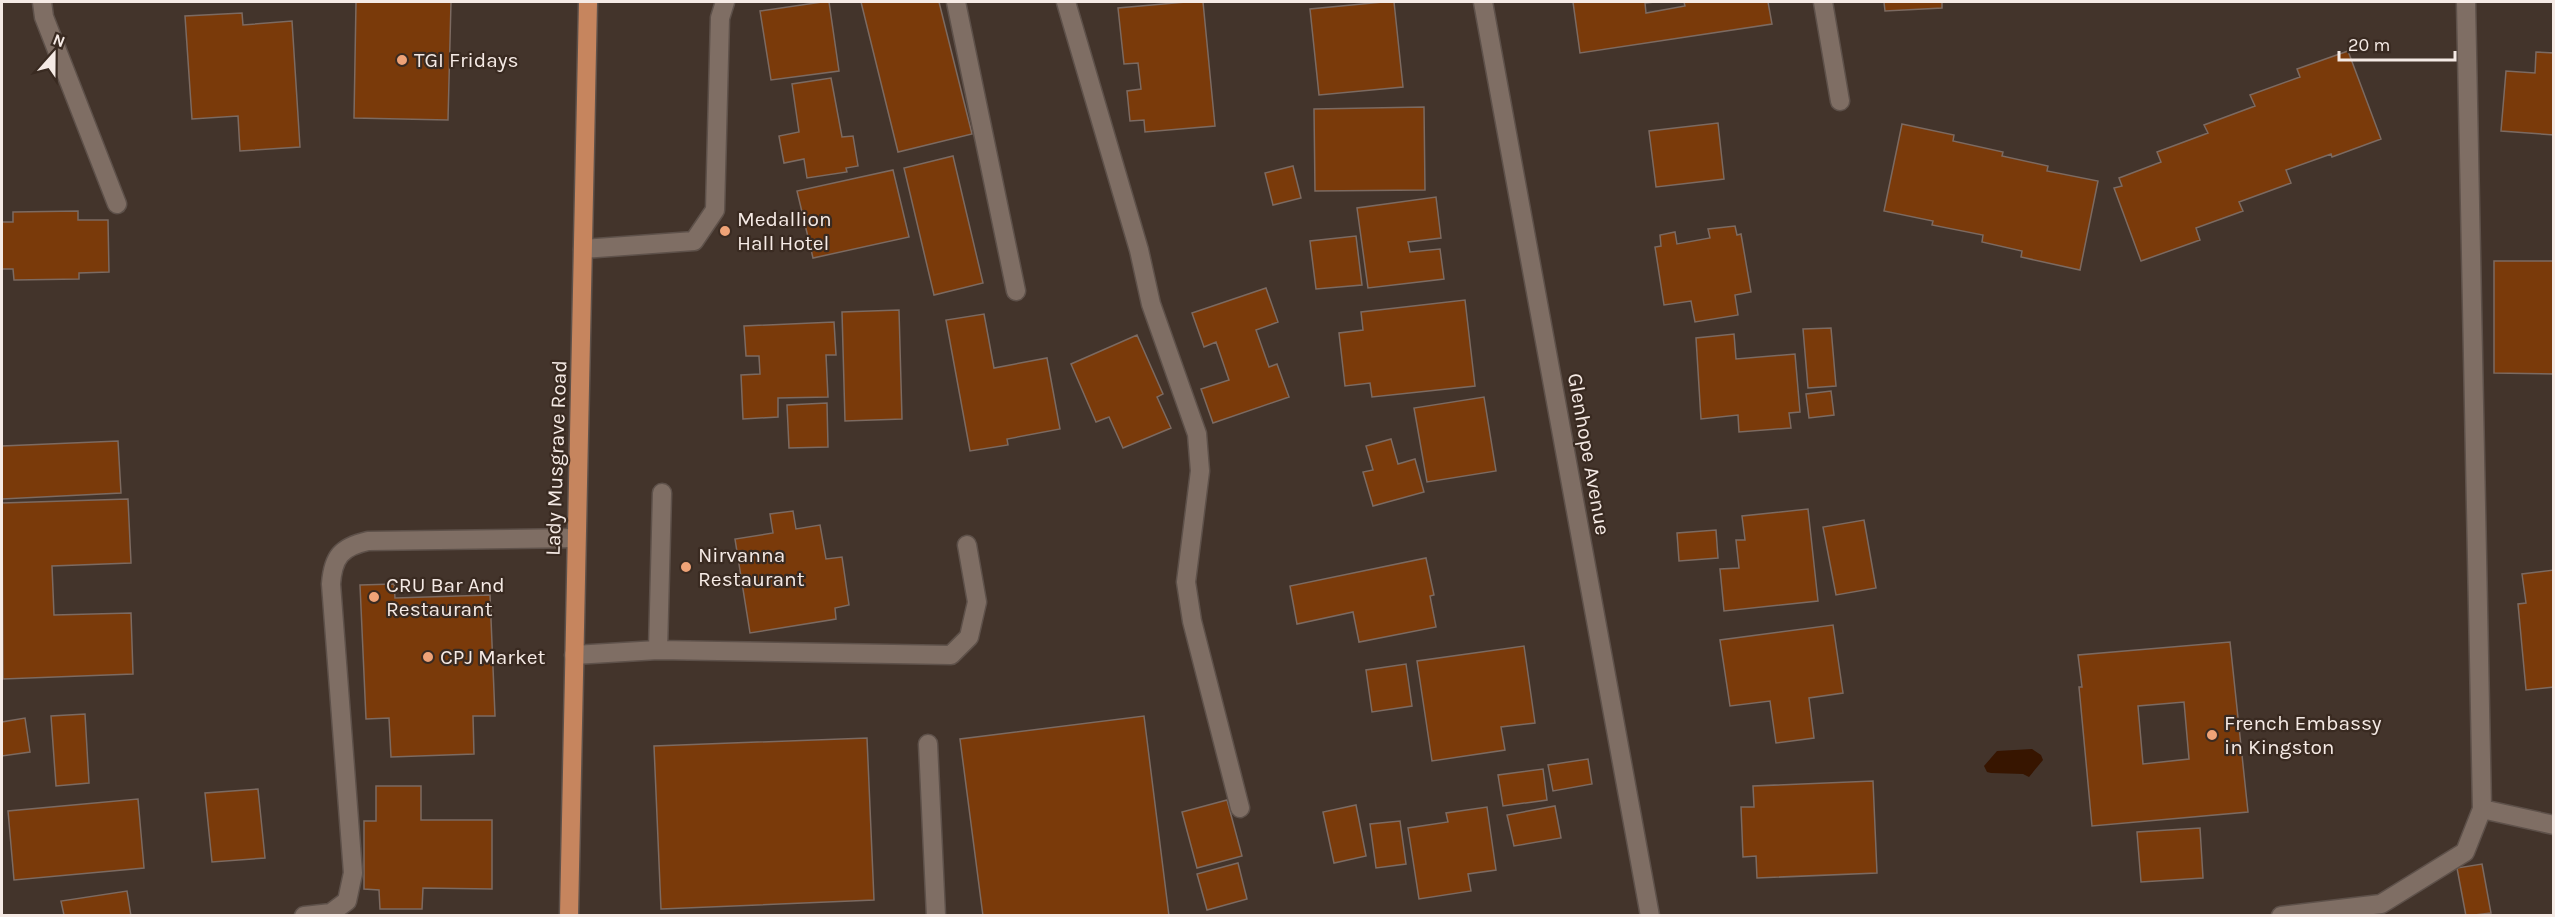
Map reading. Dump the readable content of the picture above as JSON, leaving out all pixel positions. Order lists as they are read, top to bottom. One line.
{"streets":{"main road":["Lady Musgrave Road"],"street":["Glenhope Avenue"]},"places":["TGI Fridays","Medallion Hall Hotel","Nirvanna Restaurant","CRU Bar And Restaurant","CPJ Market","French Embassy in Kingston"],"scale_bar":"20 m","north":"top"}
